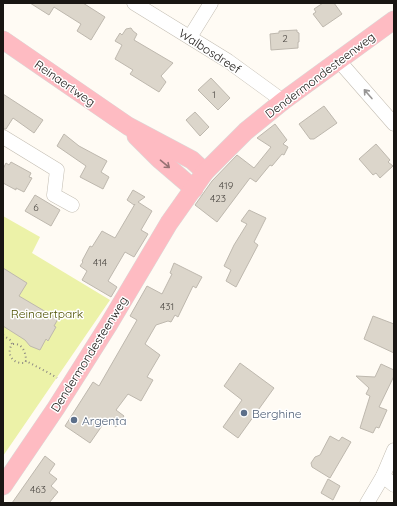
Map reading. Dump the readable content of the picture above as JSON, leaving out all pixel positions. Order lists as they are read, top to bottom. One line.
{"streets":{"main road":["Dendermondesteenweg","Reinaertweg"],"street":["Walbosdreef"]},"crossings":[["Walbosdreef","Dendermondesteenweg"],["Dendermondesteenweg","Reinaertweg"]],"parks":["Reinaertpark"],"places":["Berghine","Argenta"],"house_numbers":["2","1","419","423","6","414","431","463"]}
